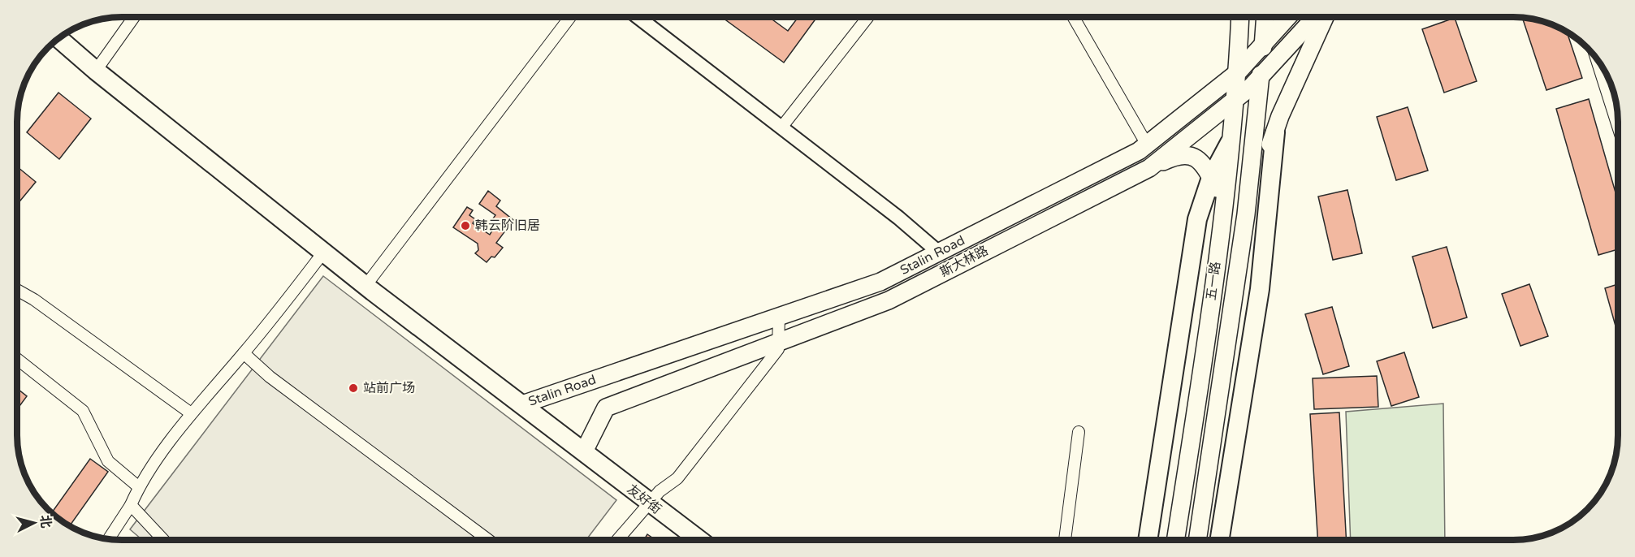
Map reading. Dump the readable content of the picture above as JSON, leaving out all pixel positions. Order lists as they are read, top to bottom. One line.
{"streets":{"highway":["友好街"],"main road":["Stalin Road","斯大林路","五一路"]},"crossings":[["Stalin Road","五一路"],["Stalin Road","友好街"],["斯大林路","五一路"],["斯大林路","友好街"]],"places":["韩云阶旧居","站前广场"],"north":"right"}
